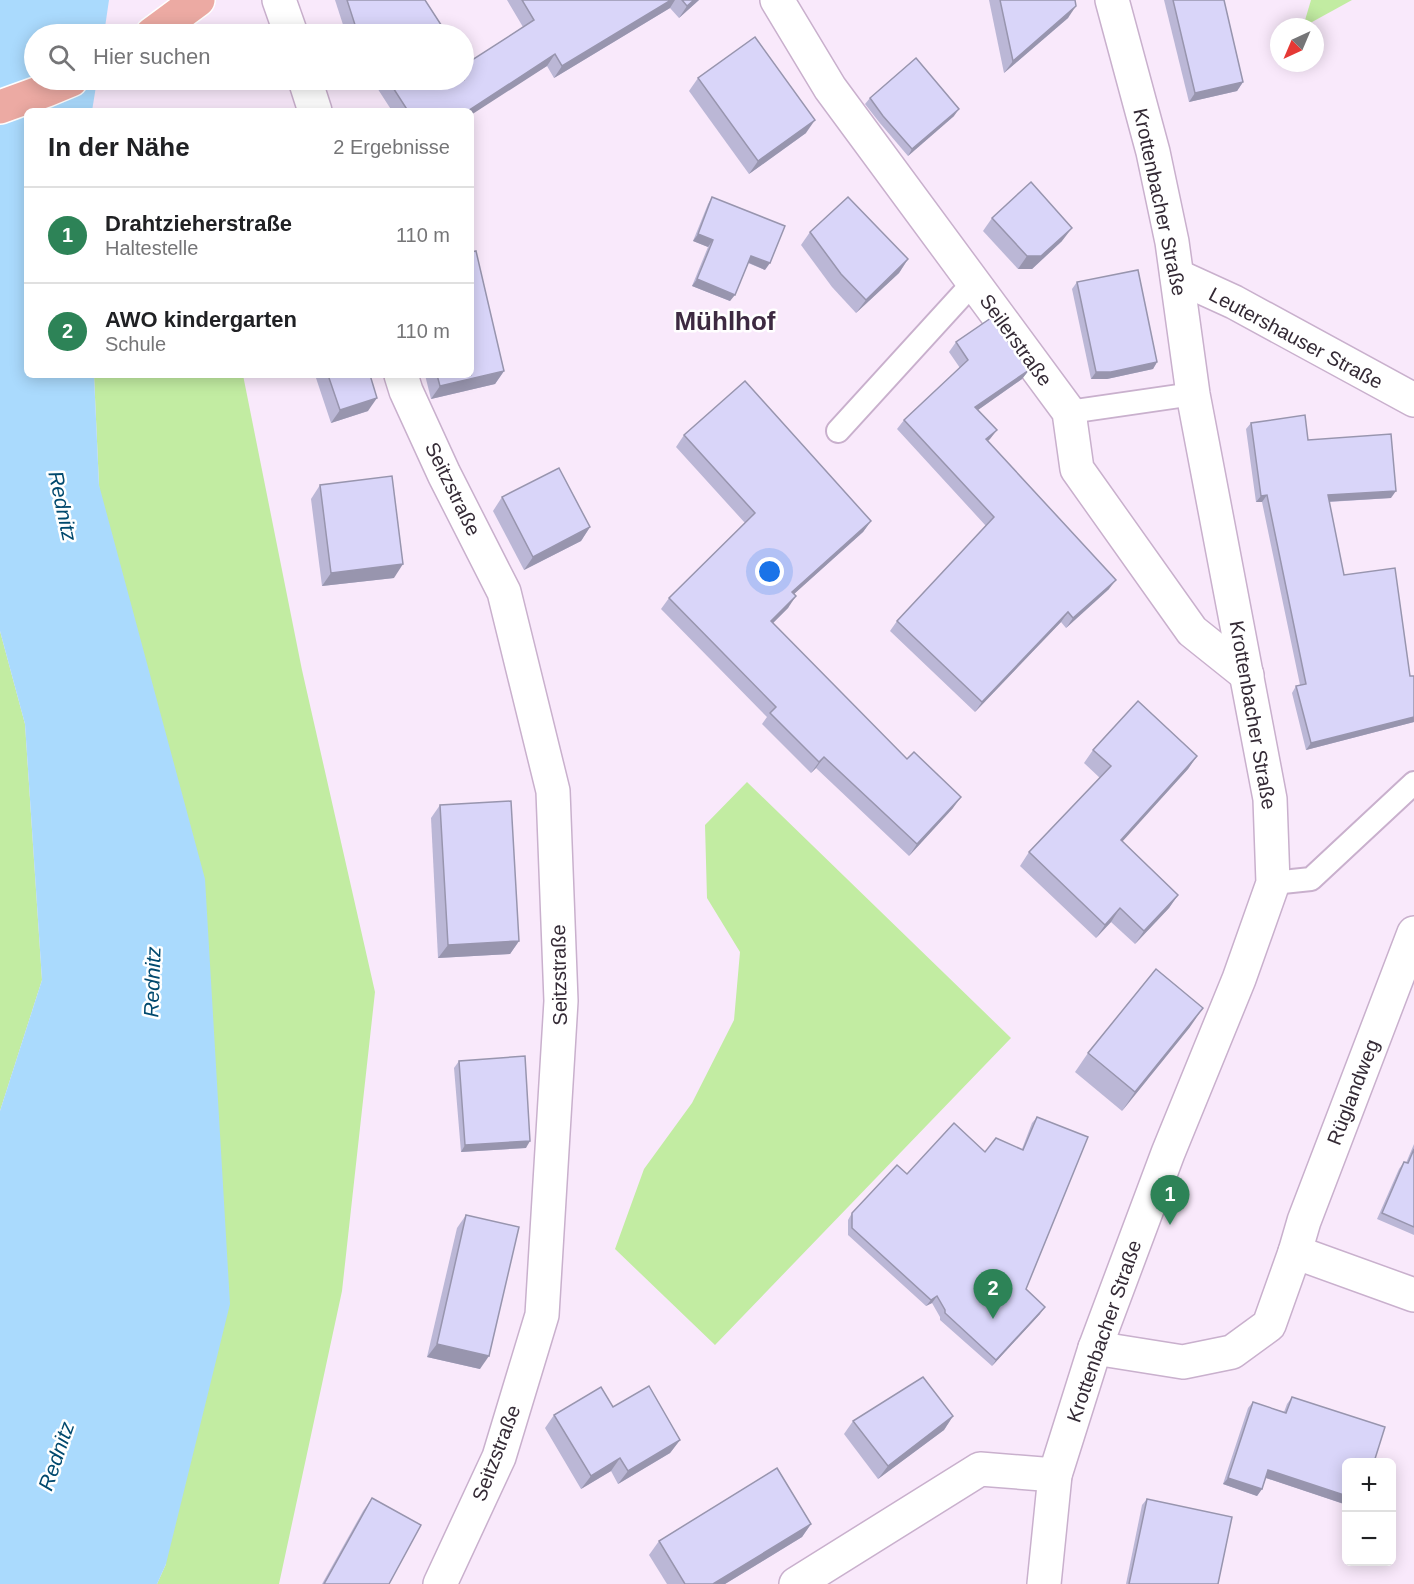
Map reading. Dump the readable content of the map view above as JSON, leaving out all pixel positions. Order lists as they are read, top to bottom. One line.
{"streets":{"street":["Krottenbacher Straße","Leutershauser Straße","Seilerstraße","Seitzstraße","Rüglandweg"]},"crossings":[["Krottenbacher Straße","Leutershauser Straße"],["Krottenbacher Straße","Seilerstraße"],["Krottenbacher Straße","Rüglandweg"]],"districts":["Mühlhof"],"water":["Rednitz"],"north":"bottom left","page":{"search":"Hier suchen","heading":["In der Nähe","2 Ergebnisse"],"list":[{"mark":"1","name":"Drahtzieherstraße","note":"Haltestelle","value":"110 m"},{"mark":"2","name":"AWO kindergarten","note":"Schule","value":"110 m"}],"pins":["1","2"],"map_buttons":["+","−"]}}
